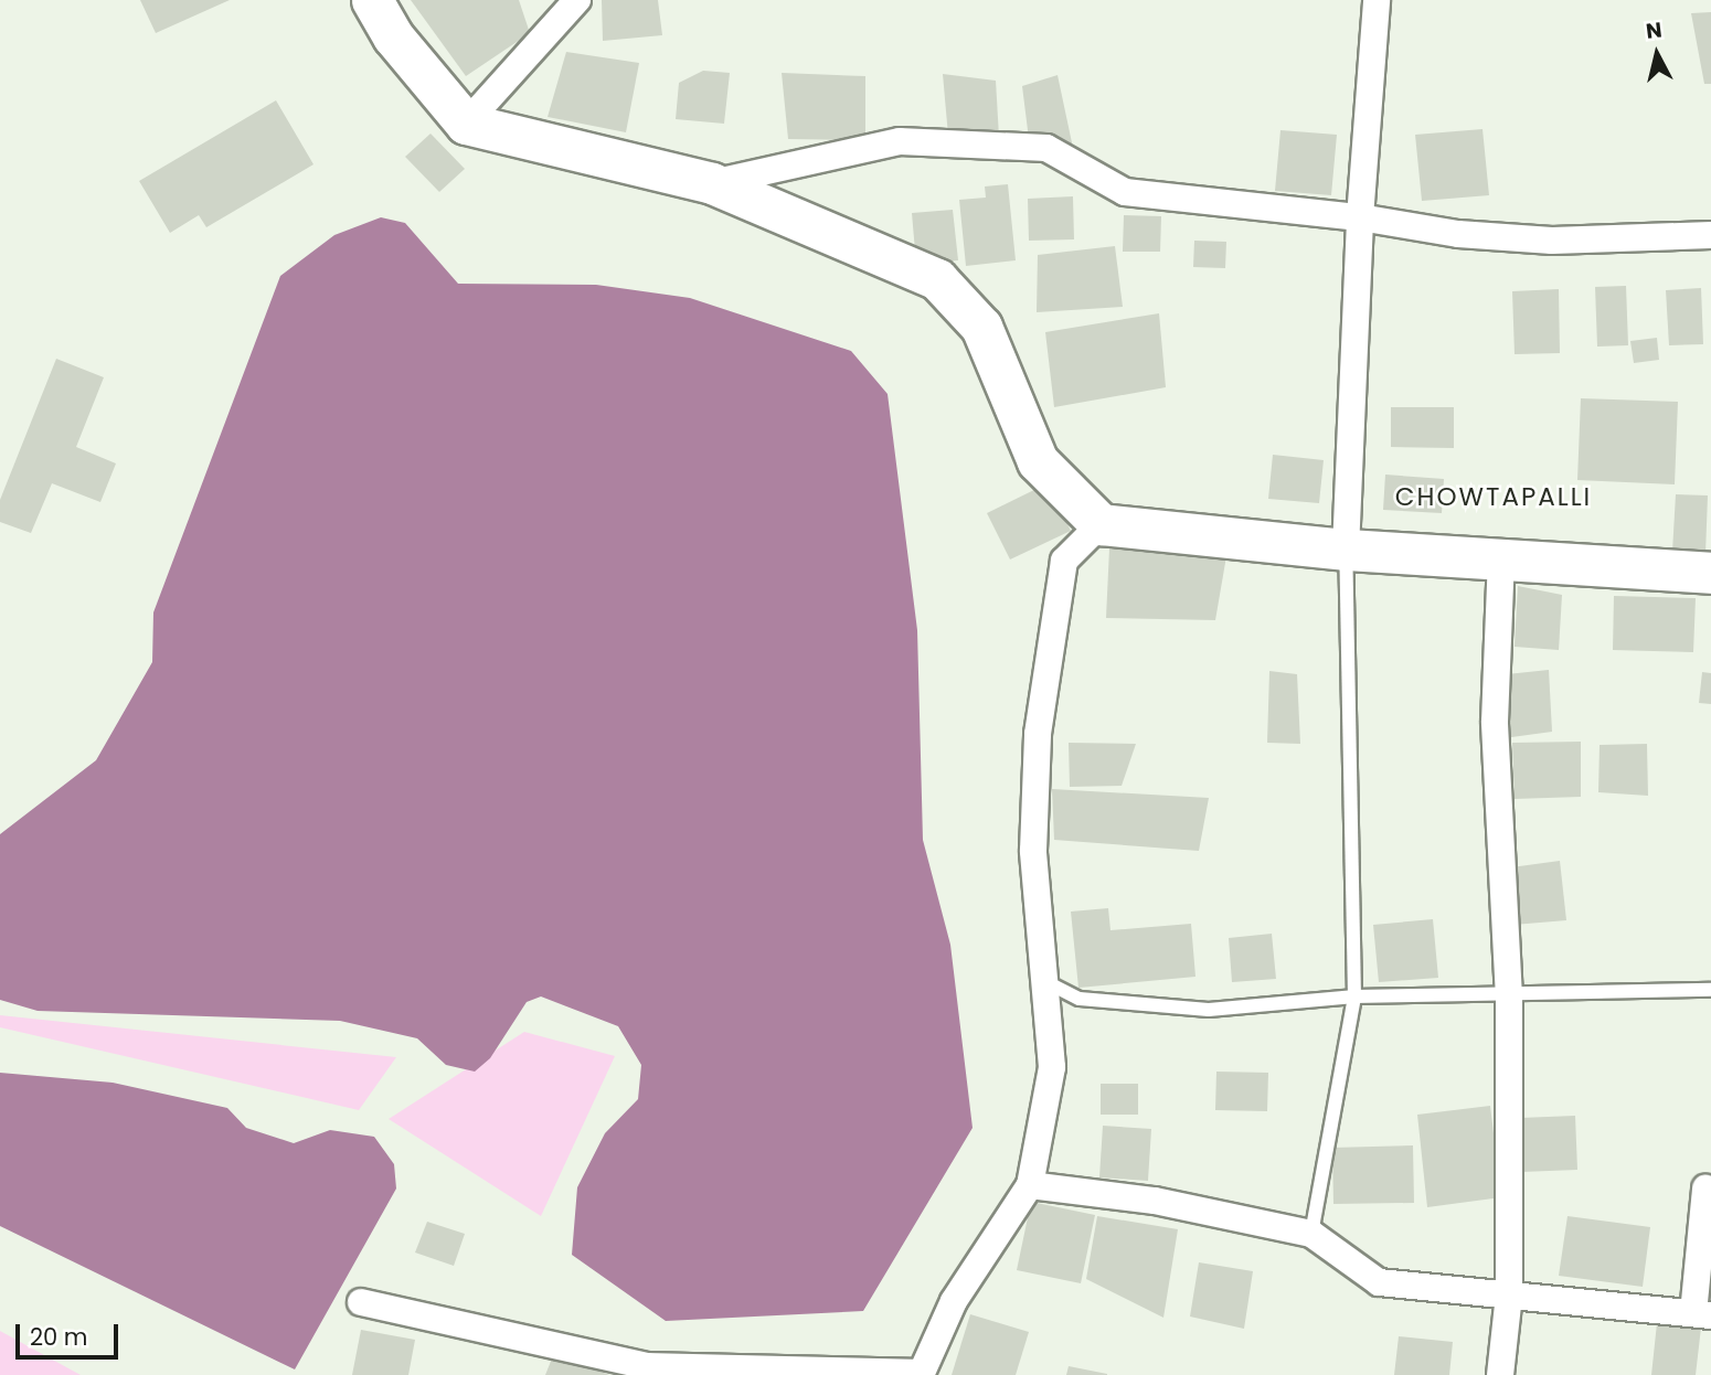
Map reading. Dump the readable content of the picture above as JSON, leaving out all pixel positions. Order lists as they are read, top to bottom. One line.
{"districts":["CHOWTAPALLI"],"scale_bar":"20 m","north":"top"}
